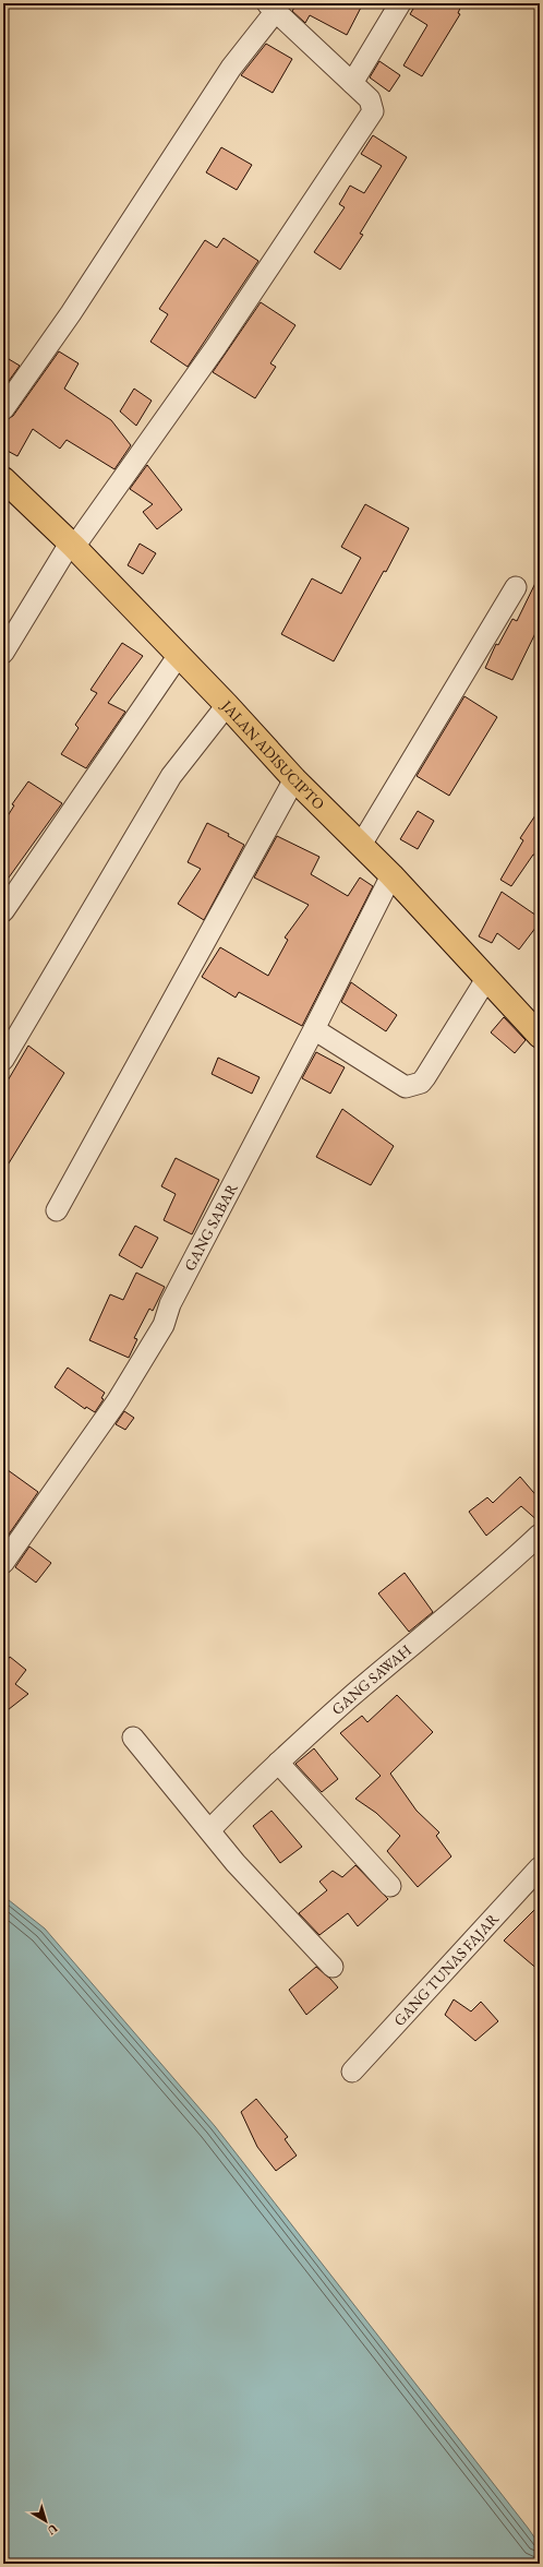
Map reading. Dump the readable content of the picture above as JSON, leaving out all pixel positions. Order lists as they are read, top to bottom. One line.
{"streets":{"main road":["JALAN ADISUCIPTO"],"street":["GANG SABAR","GANG SAWAH","GANG TUNAS FAJAR"]},"crossings":[["JALAN ADISUCIPTO","GANG SABAR"]],"north":"bottom right"}
